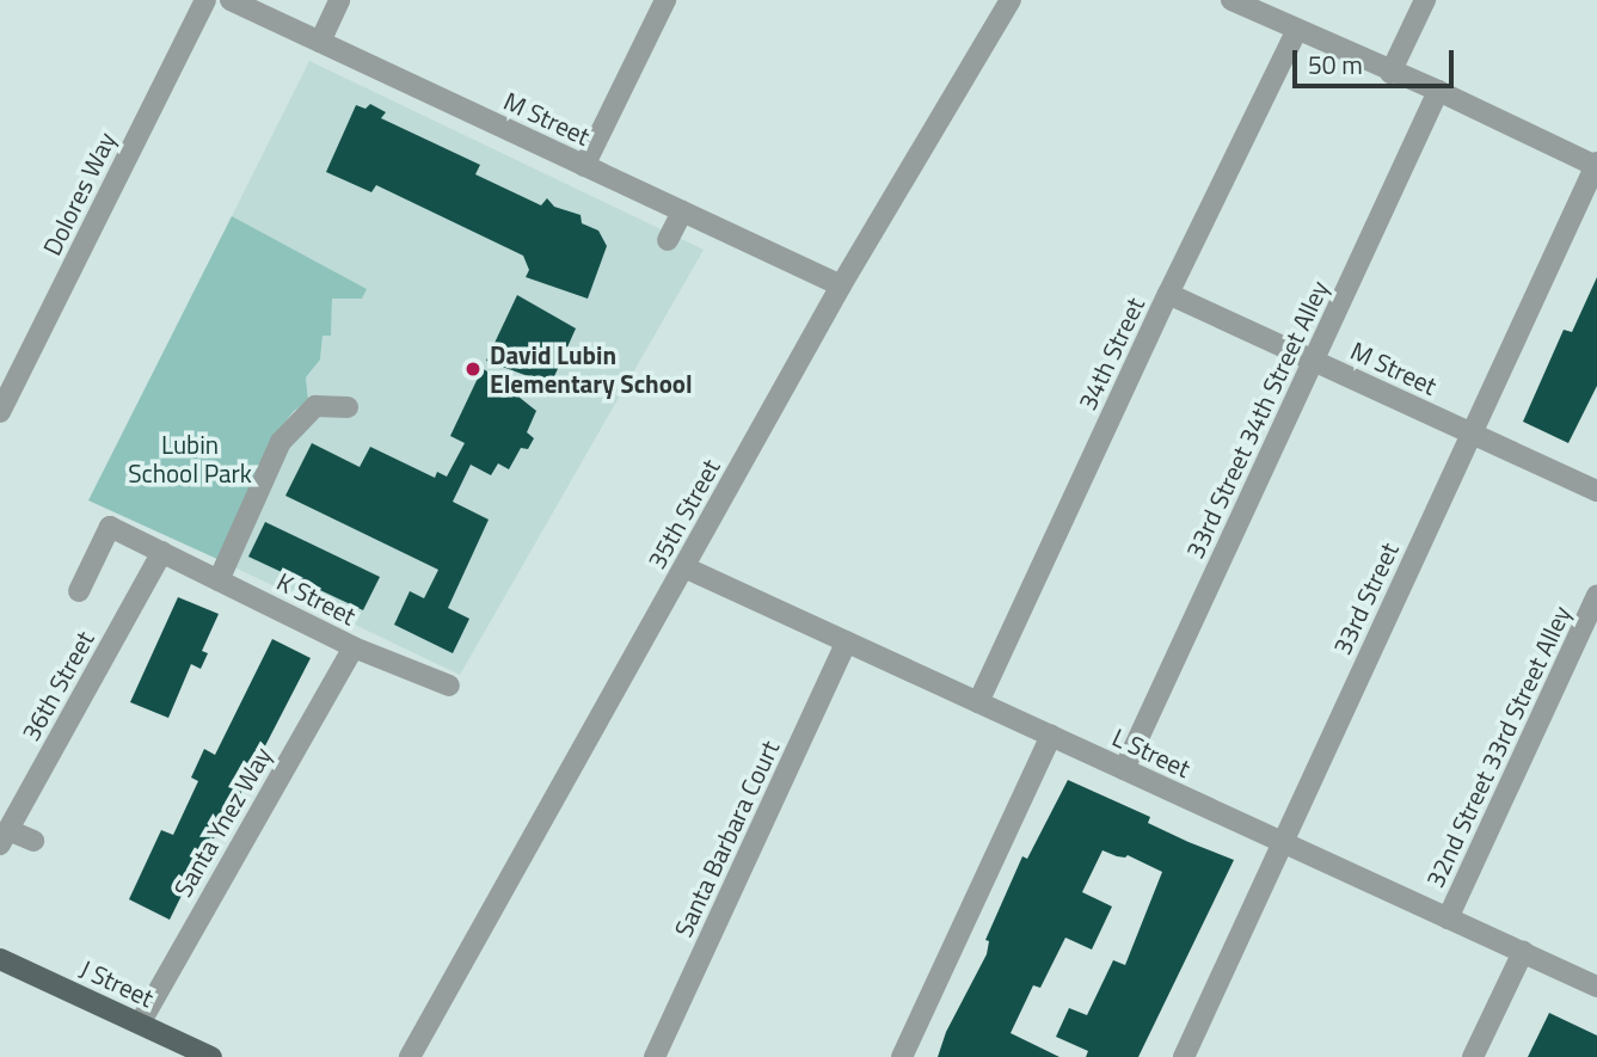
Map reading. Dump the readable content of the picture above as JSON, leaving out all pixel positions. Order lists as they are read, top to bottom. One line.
{"streets":{"main road":["J Street"],"street":["M Street","Dolores Way","34th Street","33rd Street 34th Street Alley","35th Street","K Street","33rd Street","36th Street","32nd Street 33rd Street Alley","L Street","Santa Ynez Way","Santa Barbara Court"]},"crossings":[["M Street","34th Street"],["M Street","33rd Street 34th Street Alley"],["M Street","35th Street"],["M Street","33rd Street"],["34th Street","L Street"],["33rd Street 34th Street Alley","L Street"],["35th Street","L Street"],["K Street","36th Street"],["K Street","Santa Ynez Way"],["33rd Street","L Street"],["32nd Street 33rd Street Alley","L Street"],["L Street","Santa Barbara Court"],["Santa Ynez Way","J Street"]],"parks":["Lubin School Park"],"places":["David Lubin Elementary School"],"scale_bar":"50 m"}
